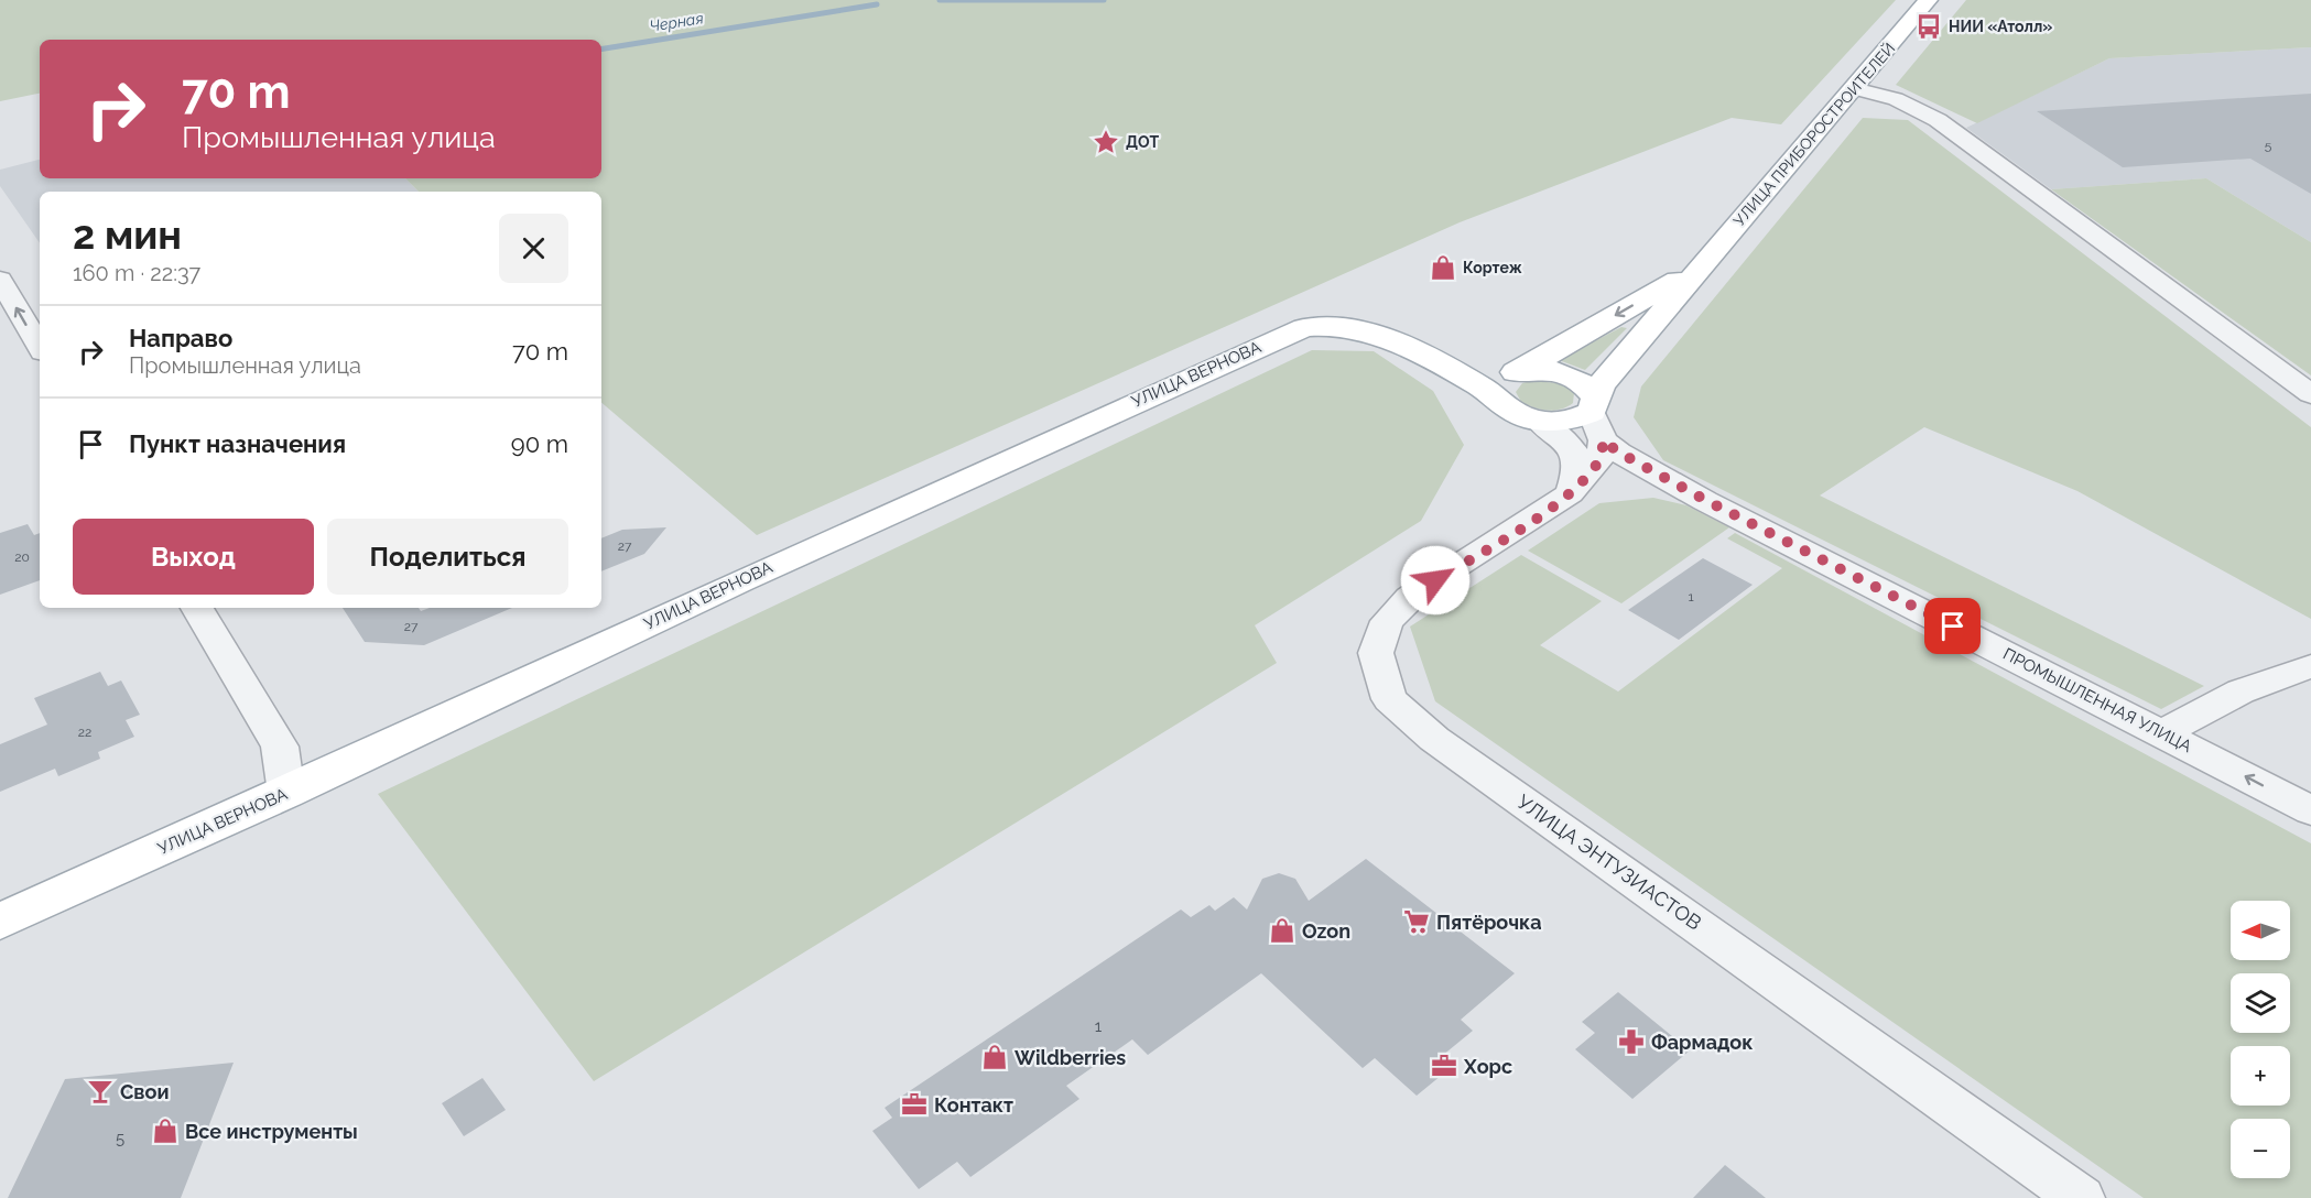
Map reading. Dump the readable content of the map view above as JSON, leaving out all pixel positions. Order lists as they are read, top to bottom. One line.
{"streets":{"main road":["УЛИЦА ПРИБОРОСТРОИТЕЛЕЙ","УЛИЦА ВЕРНОВА"],"street":["ПРОМЫШЛЕННАЯ УЛИЦА","УЛИЦА ЭНТУЗИАСТОВ"]},"crossings":[["УЛИЦА ПРИБОРОСТРОИТЕЛЕЙ","УЛИЦА ВЕРНОВА"],["УЛИЦА ПРИБОРОСТРОИТЕЛЕЙ","ПРОМЫШЛЕННАЯ УЛИЦА"],["УЛИЦА ПРИБОРОСТРОИТЕЛЕЙ","УЛИЦА ЭНТУЗИАСТОВ"],["ПРОМЫШЛЕННАЯ УЛИЦА","УЛИЦА ЭНТУЗИАСТОВ"]],"water":["Черная"],"places":{"bus stop":["НИИ «Атолл»"],"place":["ДОТ"],"shop":["Кортеж","Ozon","Wildberries","Все инструменты"],"supermarket":["Пятёрочка"],"pharmacy":["Фармадок"],"office":["Хорс","Контакт"],"bar":["Свои"]},"house_numbers":["5","27","20","1","27","22","1","5"],"north":"left","page":{"turn":["70 m","Промышленная улица"],"heading":["2 мин","160 m · 22:37"],"list":[{"name":"Направо","note":"Промышленная улица","value":"70 m"},{"name":"Пункт назначения","value":"90 m"}],"buttons":["Выход","Поделиться"],"map_buttons":["+","−"]}}
